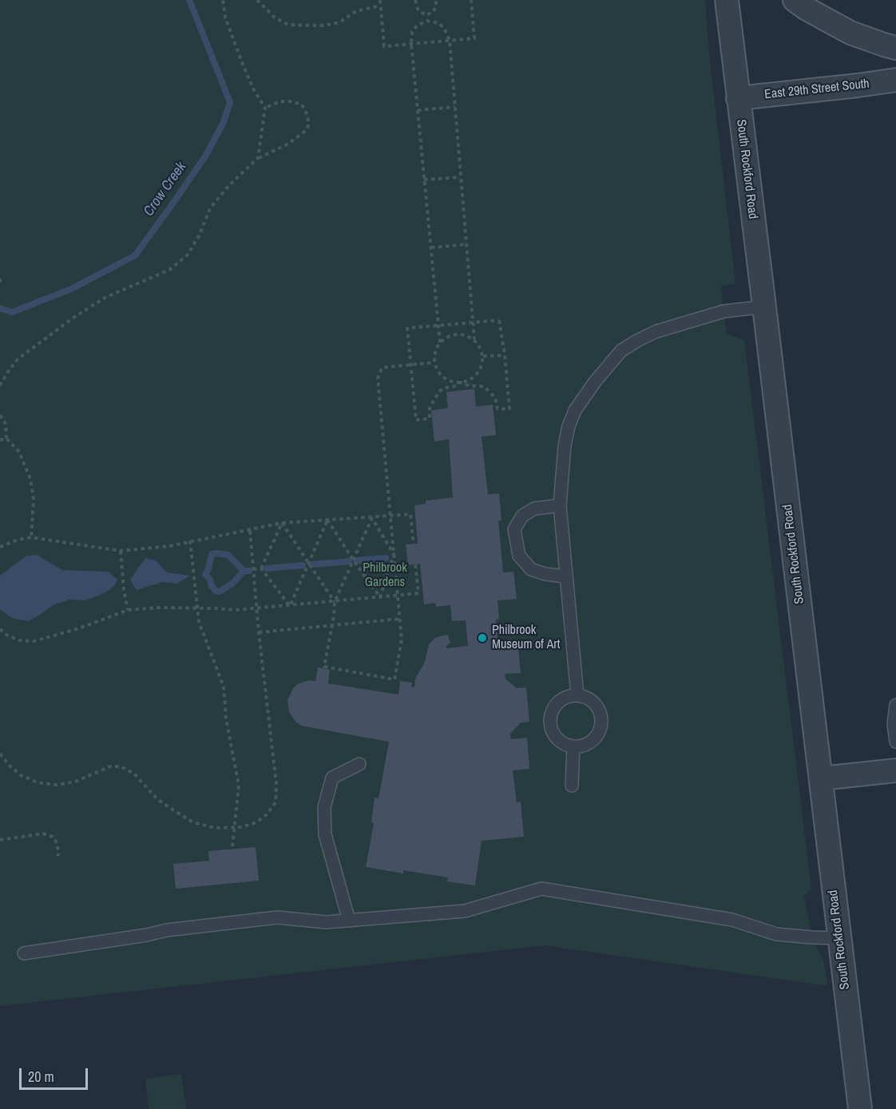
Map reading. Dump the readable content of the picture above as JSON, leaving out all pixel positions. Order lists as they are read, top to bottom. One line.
{"streets":{"street":["East 29th Street South","South Rockford Road"]},"crossings":[["East 29th Street South","South Rockford Road"]],"water":["Crow Creek"],"parks":["Philbrook Gardens"],"places":["Philbrook Museum of Art"],"scale_bar":"20 m"}
